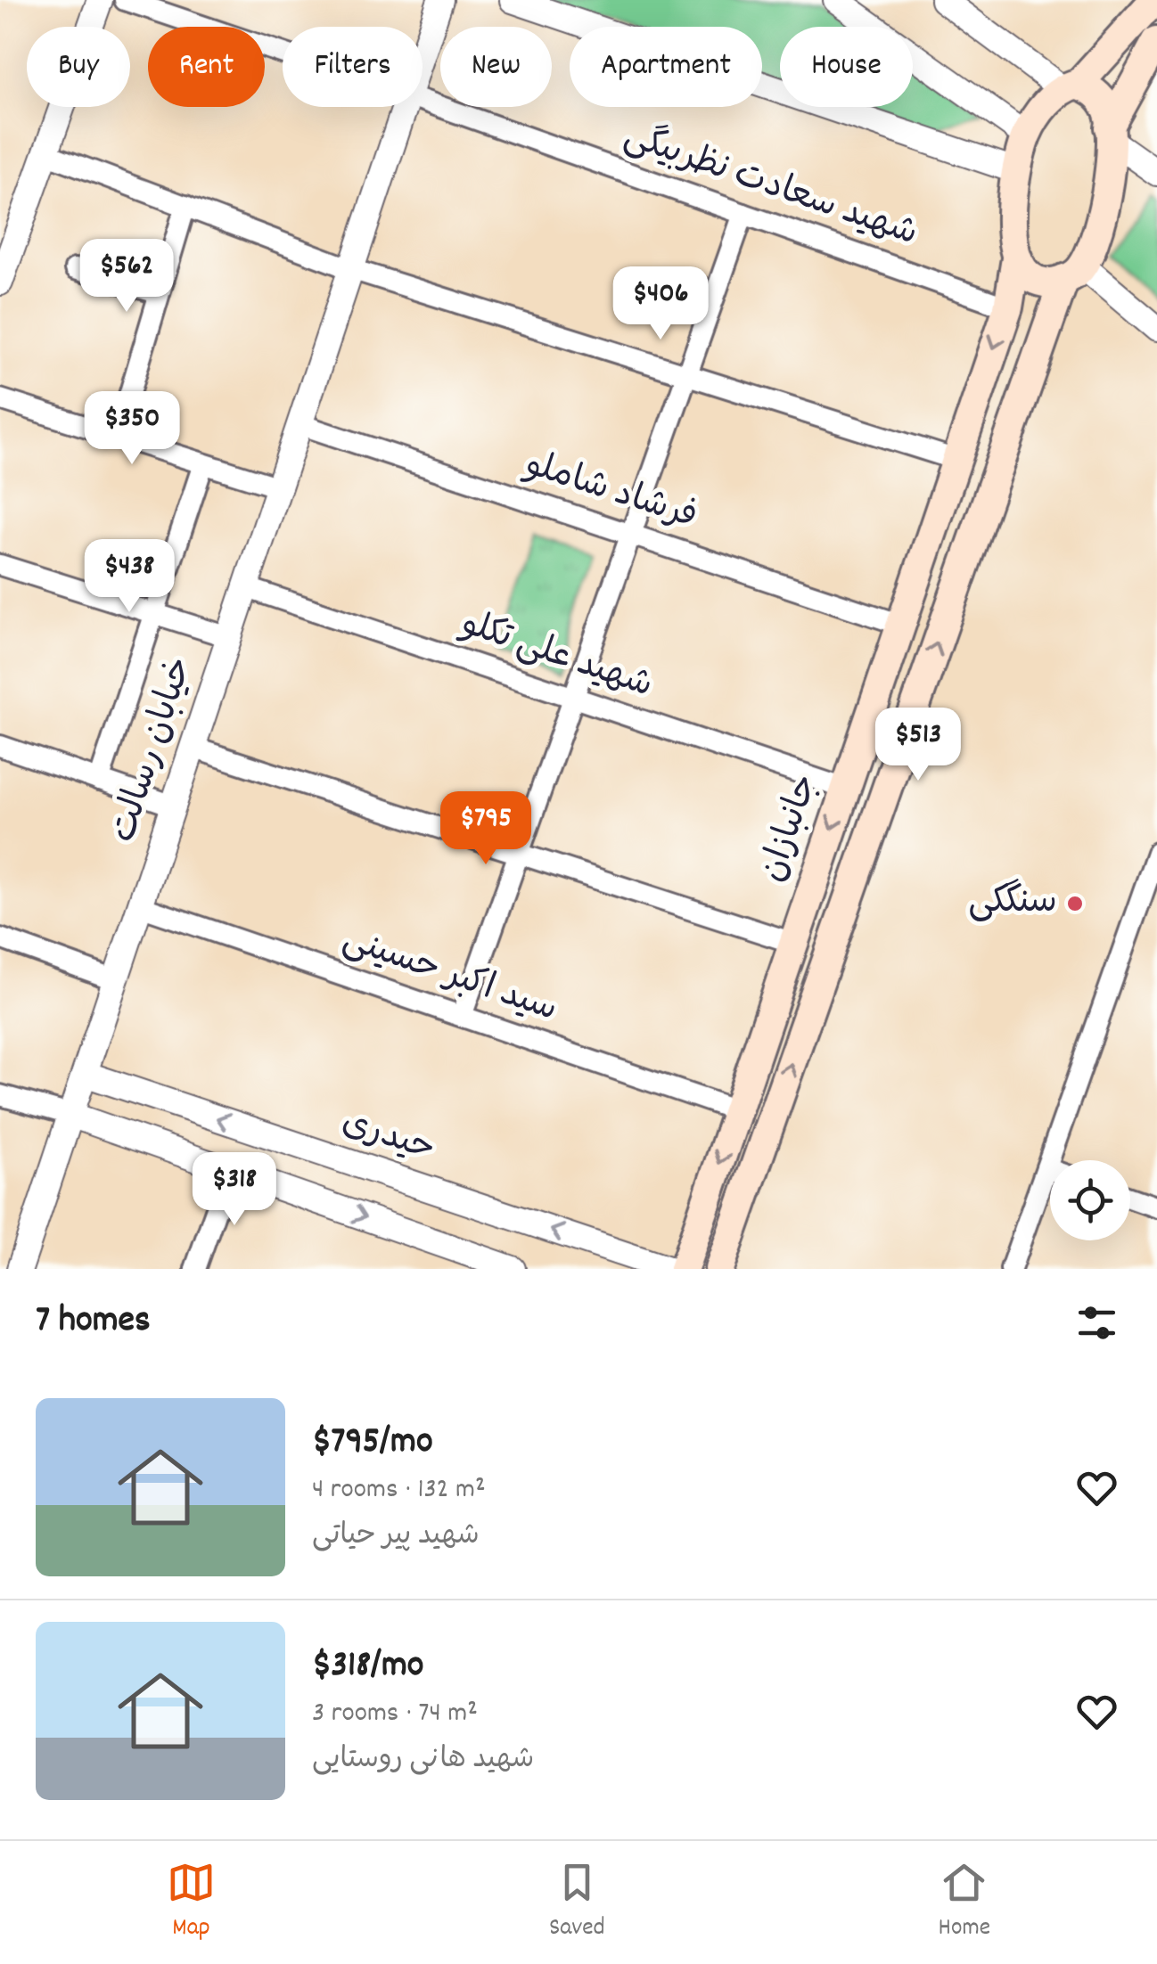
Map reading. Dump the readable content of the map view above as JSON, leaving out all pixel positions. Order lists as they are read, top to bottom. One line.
{"streets":{"main road":["جانبازان"],"street":["شهید سعادت نظربیگی","فرشاد شاملو","شهید علی تکلو","خیابان رسالت","سید اکبر حسینی","حیدری"]},"crossings":[["شهید سعادت نظربیگی","جانبازان"],["فرشاد شاملو","خیابان رسالت"],["فرشاد شاملو","جانبازان"],["شهید علی تکلو","خیابان رسالت"],["شهید علی تکلو","جانبازان"],["خیابان رسالت","سید اکبر حسینی"],["خیابان رسالت","حیدری"],["جانبازان","سید اکبر حسینی"]],"places":["سنگکی"],"page":{"chip":["Buy","Rent","Filters","New","Apartment","House"],"price":["$562","$406","$350","$438","$513","$795","$318"],"heading":"7 homes","list":[{"name":"$795/mo","note":"4 rooms · 132 m² · شهید پیر حیاتی"},{"name":"$318/mo","note":"3 rooms · 74 m² · شهید هانی روستایی"}],"tabs":["Map","Saved","Home"]}}
